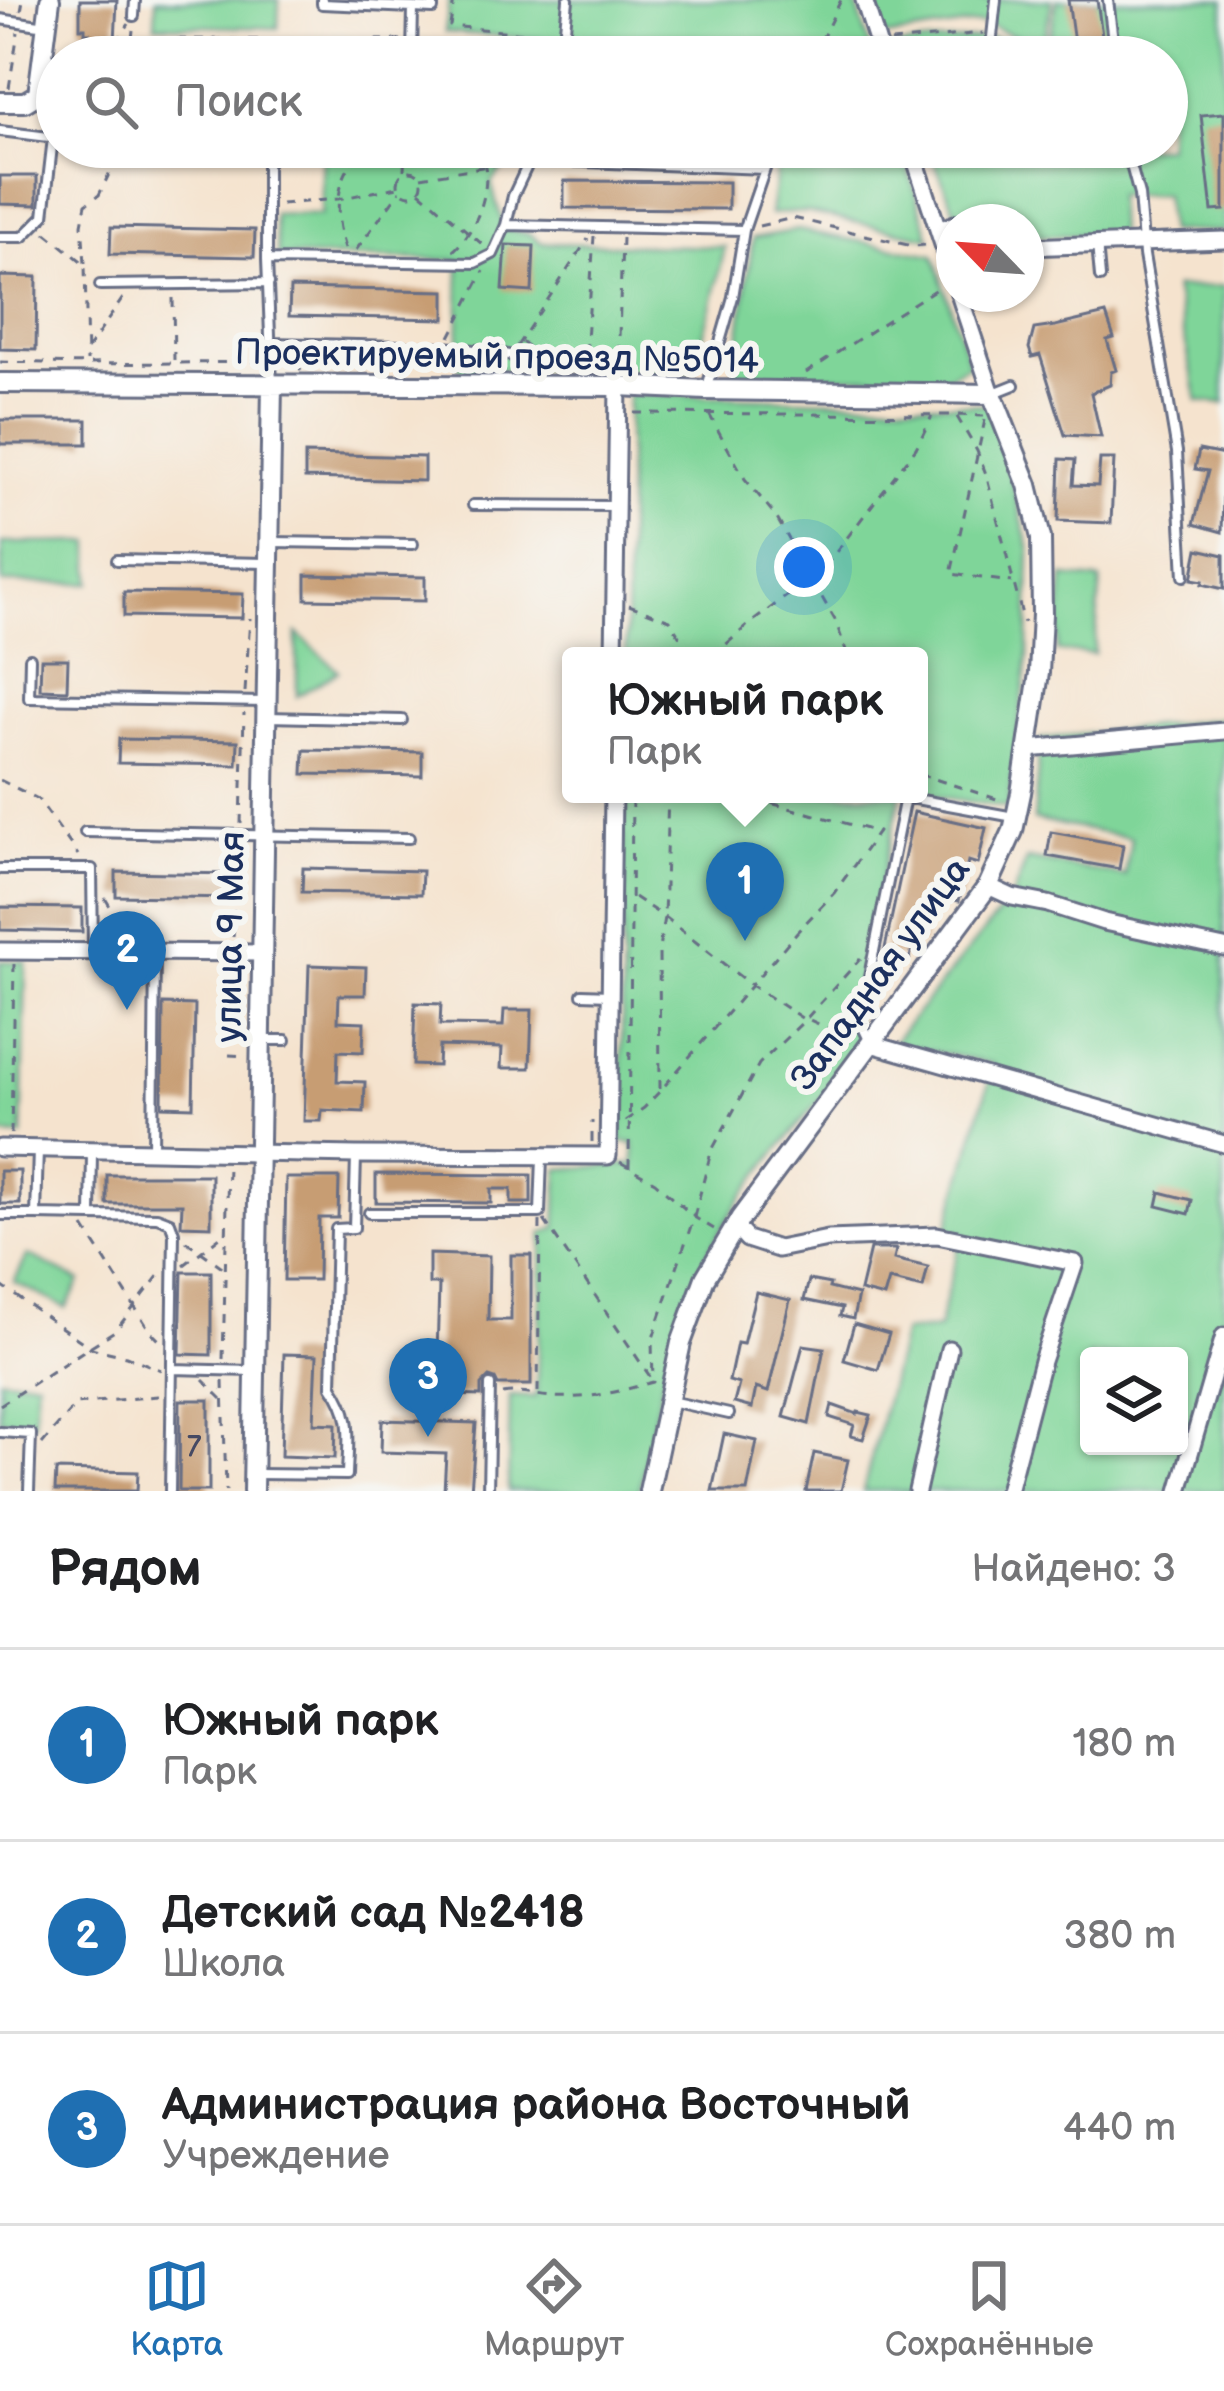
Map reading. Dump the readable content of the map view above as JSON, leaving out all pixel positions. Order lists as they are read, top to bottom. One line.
{"streets":{"street":["Проектируемый проезд №5014","улица 9 Мая","Западная улица"]},"crossings":[["Проектируемый проезд №5014","улица 9 Мая"],["Проектируемый проезд №5014","Западная улица"]],"house_numbers":["7"],"north":"top left","page":{"search":"Поиск","popup":["Южный парк","Парк"],"pins":["1","2","3"],"heading":["Рядом","Найдено: 3"],"list":[{"mark":"1","name":"Южный парк","note":"Парк","value":"180 m"},{"mark":"2","name":"Детский сад №2418","note":"Школа","value":"380 m"},{"mark":"3","name":"Администрация района Восточный","note":"Учреждение","value":"440 m"}],"nav":["Карта","Маршрут","Сохранённые"]}}
